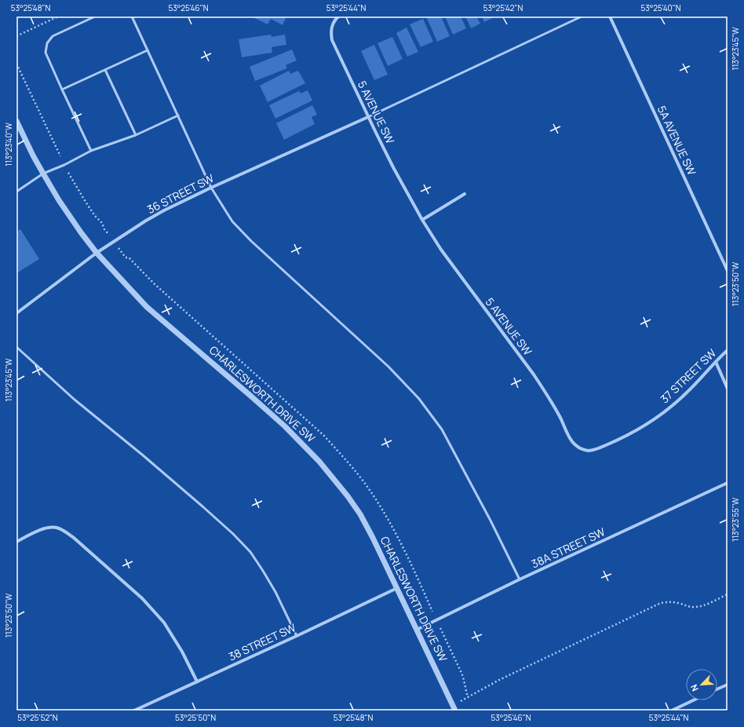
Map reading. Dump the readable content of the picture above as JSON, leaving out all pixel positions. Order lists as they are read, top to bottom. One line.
{"streets":{"street":["5 AVENUE SW","5A AVENUE SW","36 STREET SW","37 STREET SW","CHARLESWORTH DRIVE SW","38A STREET SW","38 STREET SW"]},"crossings":[["5 AVENUE SW","36 STREET SW"],["5 AVENUE SW","37 STREET SW"],["36 STREET SW","CHARLESWORTH DRIVE SW"],["CHARLESWORTH DRIVE SW","38A STREET SW"],["CHARLESWORTH DRIVE SW","38 STREET SW"]],"north":"bottom left","coordinates":["53°25'48\"N","53°25'46\"N","53°25'44\"N","53°25'42\"N","53°25'40\"N","113°23'45\"W","113°23'40\"W","113°23'50\"W","113°23'55\"W","53°25'52\"N","53°25'50\"N"]}
